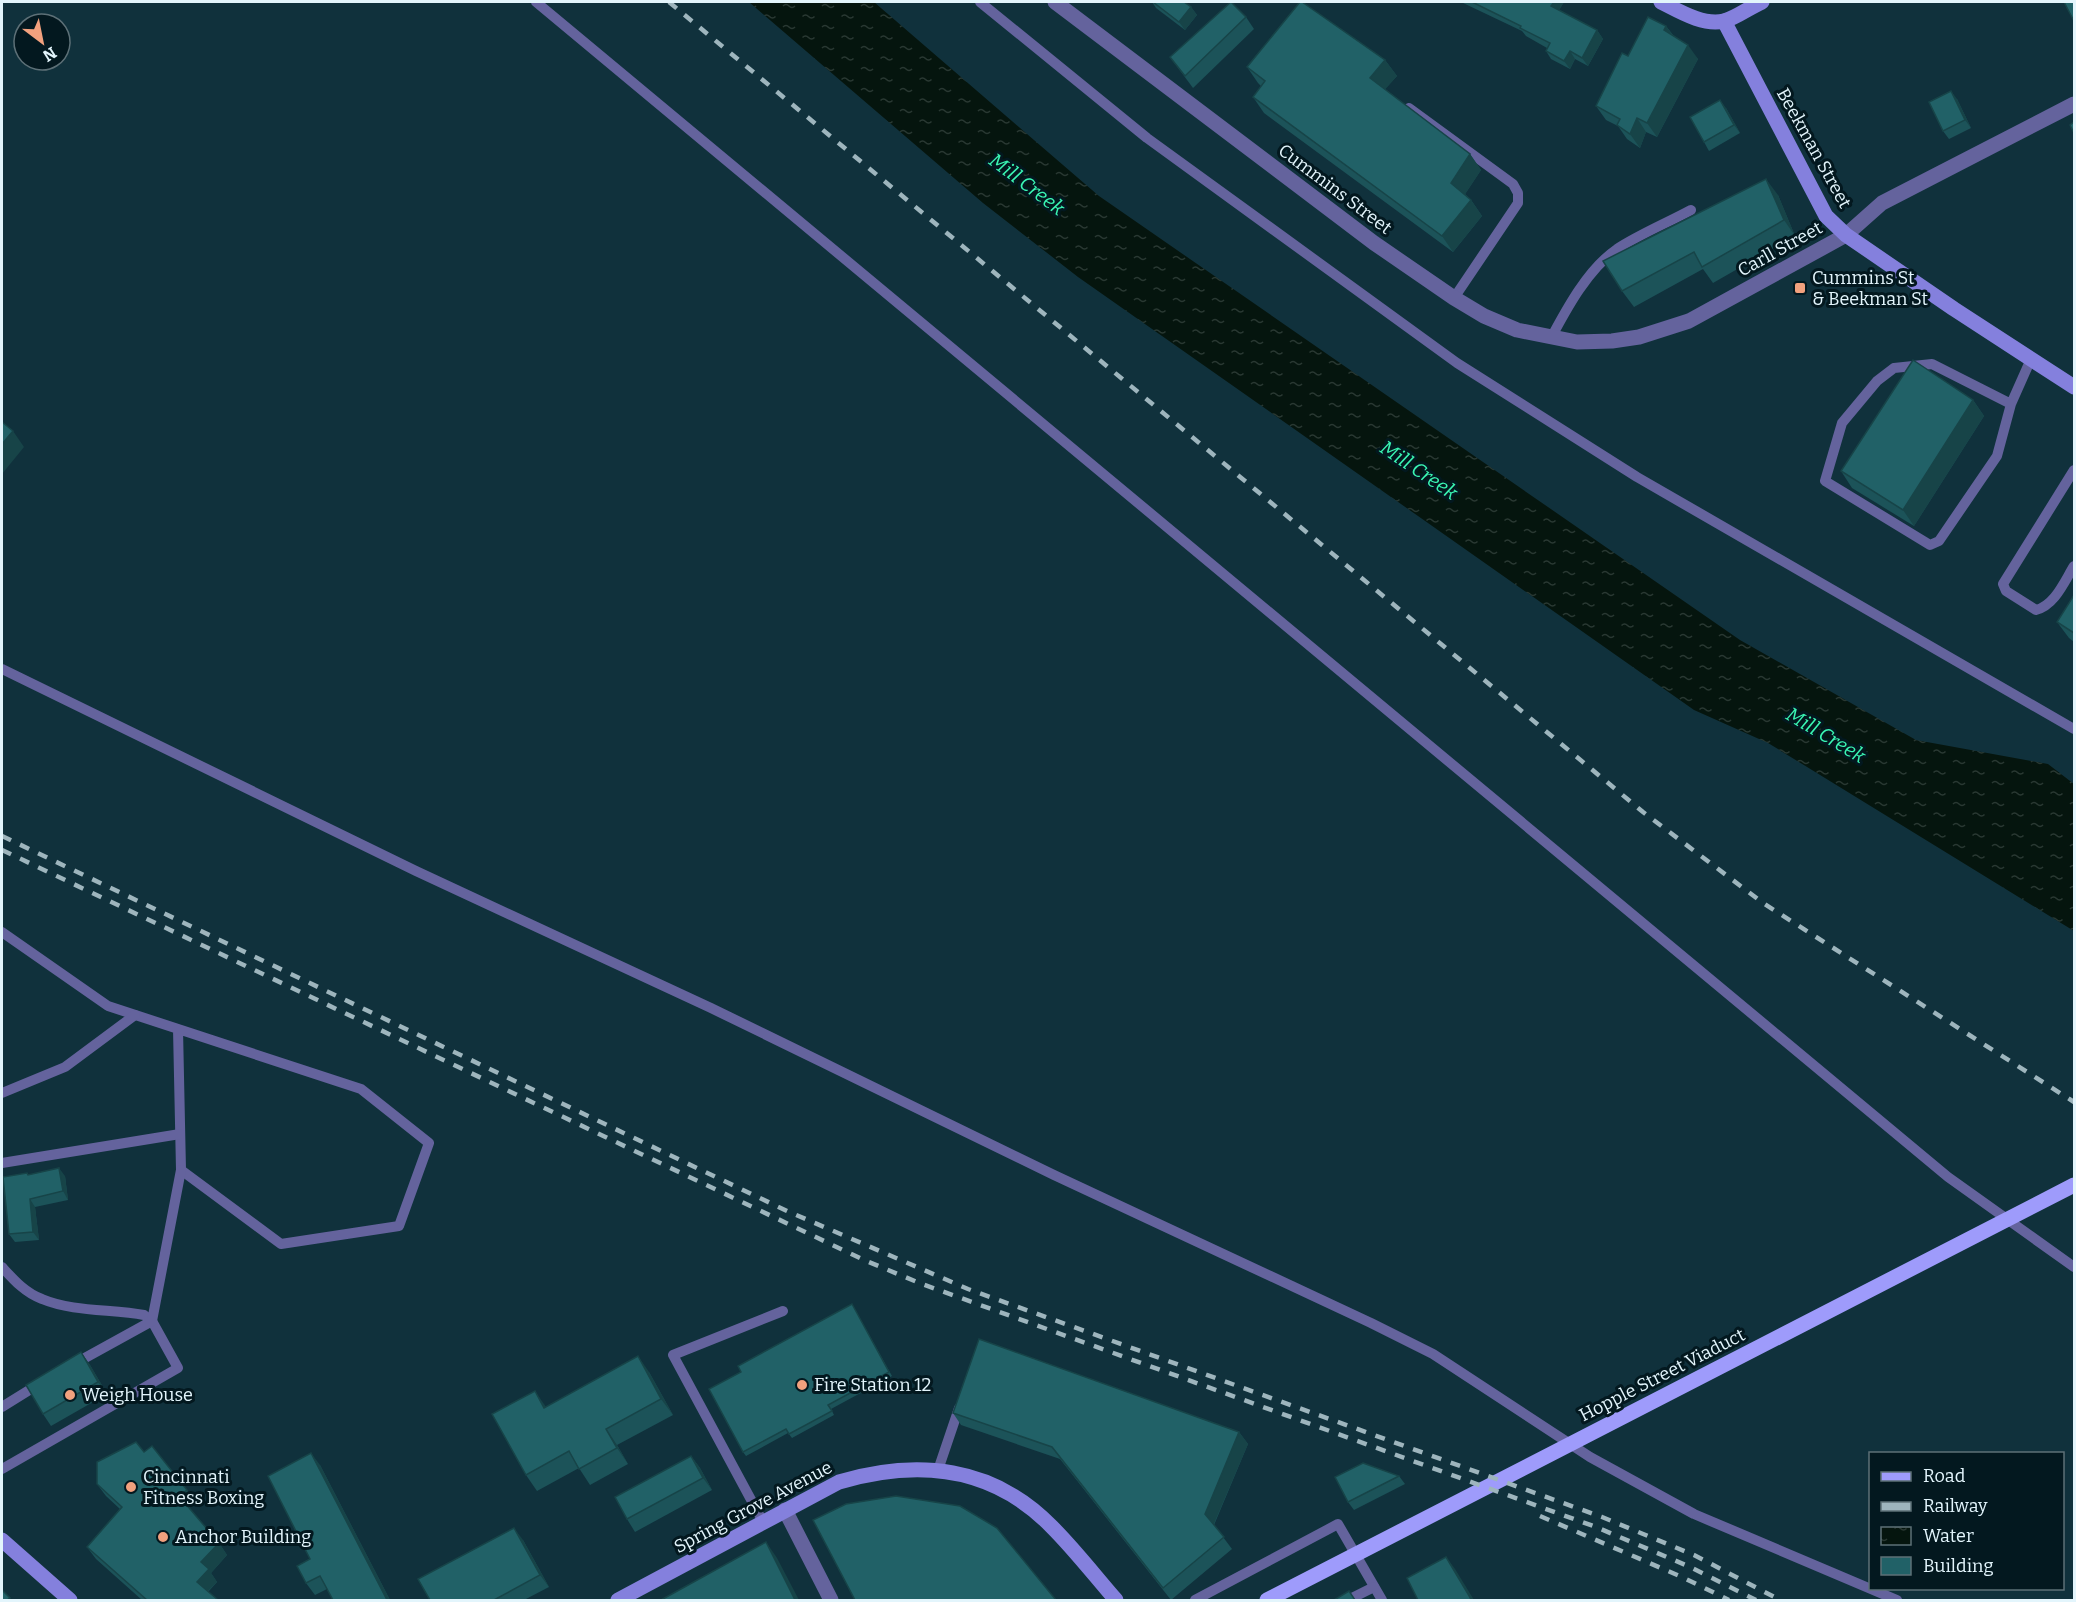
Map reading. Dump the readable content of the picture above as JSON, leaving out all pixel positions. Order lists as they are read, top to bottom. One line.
{"streets":{"main road":["Beekman Street","Hopple Street Viaduct","Spring Grove Avenue"],"street":["Cummins Street","Carll Street"]},"crossings":[["Beekman Street","Carll Street"],["Cummins Street","Carll Street"]],"water":["Mill Creek"],"places":{"transit":["Cummins St & Beekman St"],"other":["Fire Station 12","Weigh House","Cincinnati Fitness Boxing","Anchor Building"]},"legend":["Road","Railway","Water","Building"],"north":"bottom right"}
